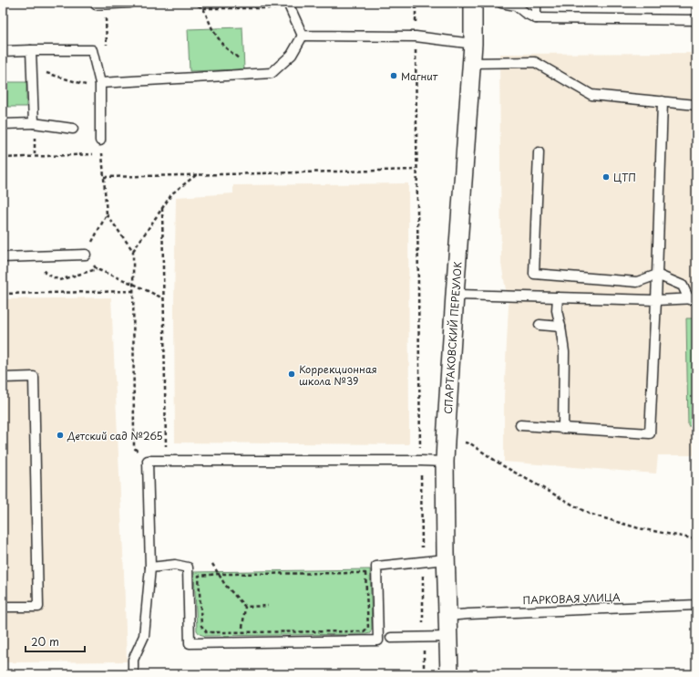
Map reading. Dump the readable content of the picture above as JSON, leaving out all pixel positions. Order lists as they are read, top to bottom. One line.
{"streets":{"street":["СПАРТАКОВСКИЙ ПЕРЕУЛОК"],"lane":["ПАРКОВАЯ УЛИЦА"]},"crossings":[["СПАРТАКОВСКИЙ ПЕРЕУЛОК","ПАРКОВАЯ УЛИЦА"]],"places":["Магнит","ЦТП","Коррекционная школа №39","Детский сад №265"],"scale_bar":"20 m"}
